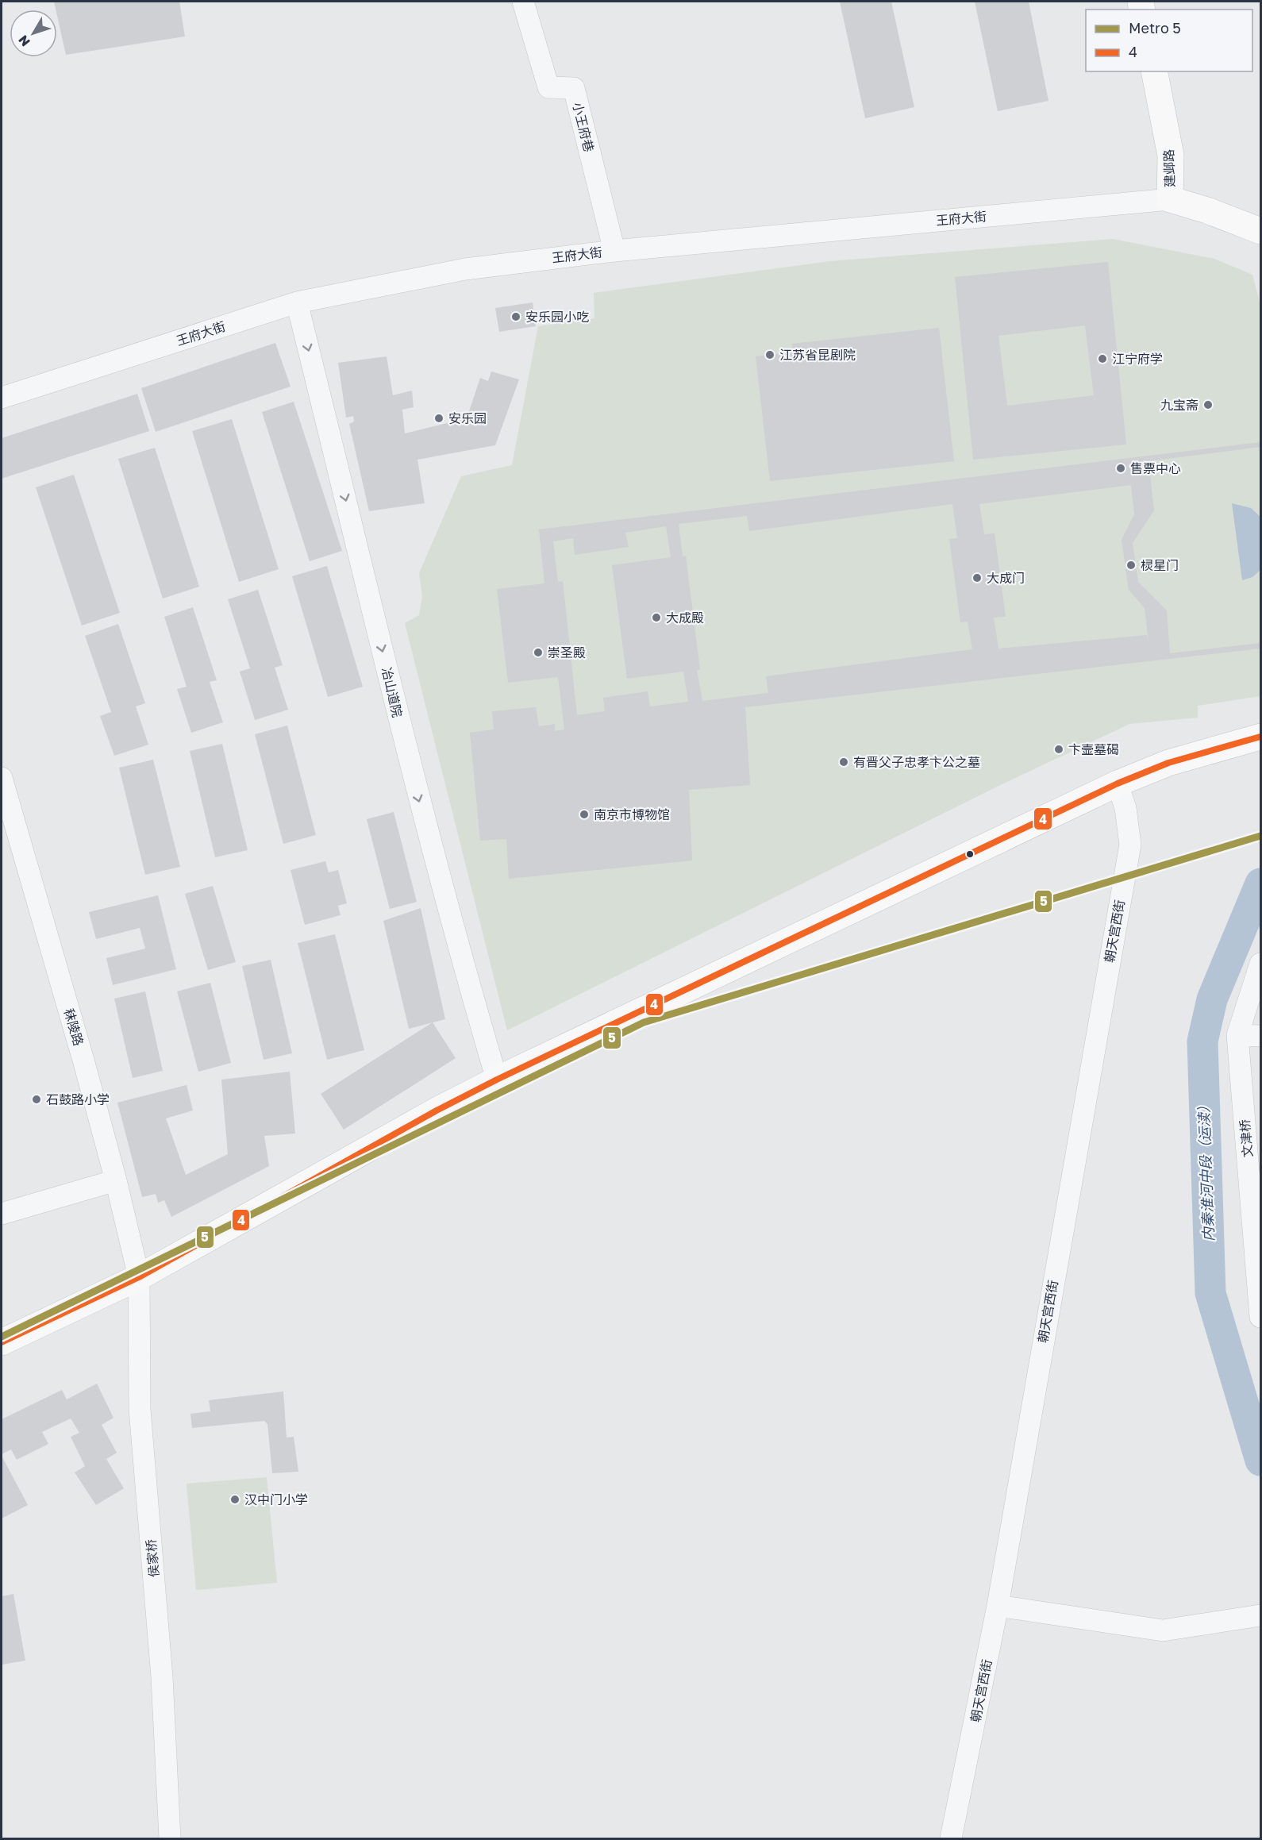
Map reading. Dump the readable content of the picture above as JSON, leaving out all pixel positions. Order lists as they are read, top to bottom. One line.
{"streets":{"main road":["建邺路"],"street":["小王府巷","王府大街","冶山道院","朝天宫西街","秣陵路","文津桥","侯家桥"]},"crossings":[["小王府巷","王府大街"],["建邺路","王府大街"],["王府大街","冶山道院"],["秣陵路","侯家桥"]],"one_way":["冶山道院"],"water":["内秦淮河中段（运渎）"],"places":["安乐园小吃","江苏省昆剧院","江宁府学","九宝斋","安乐园","售票中心","棂星门","大成门","大成殿","崇圣殿","卞壸墓碣","有晋父子忠孝卞公之墓","南京市博物馆","石鼓路小学","汉中门小学"],"lines":["transit line 4","metro line 5"],"legend":["Metro 5","4"],"north":"bottom left"}
